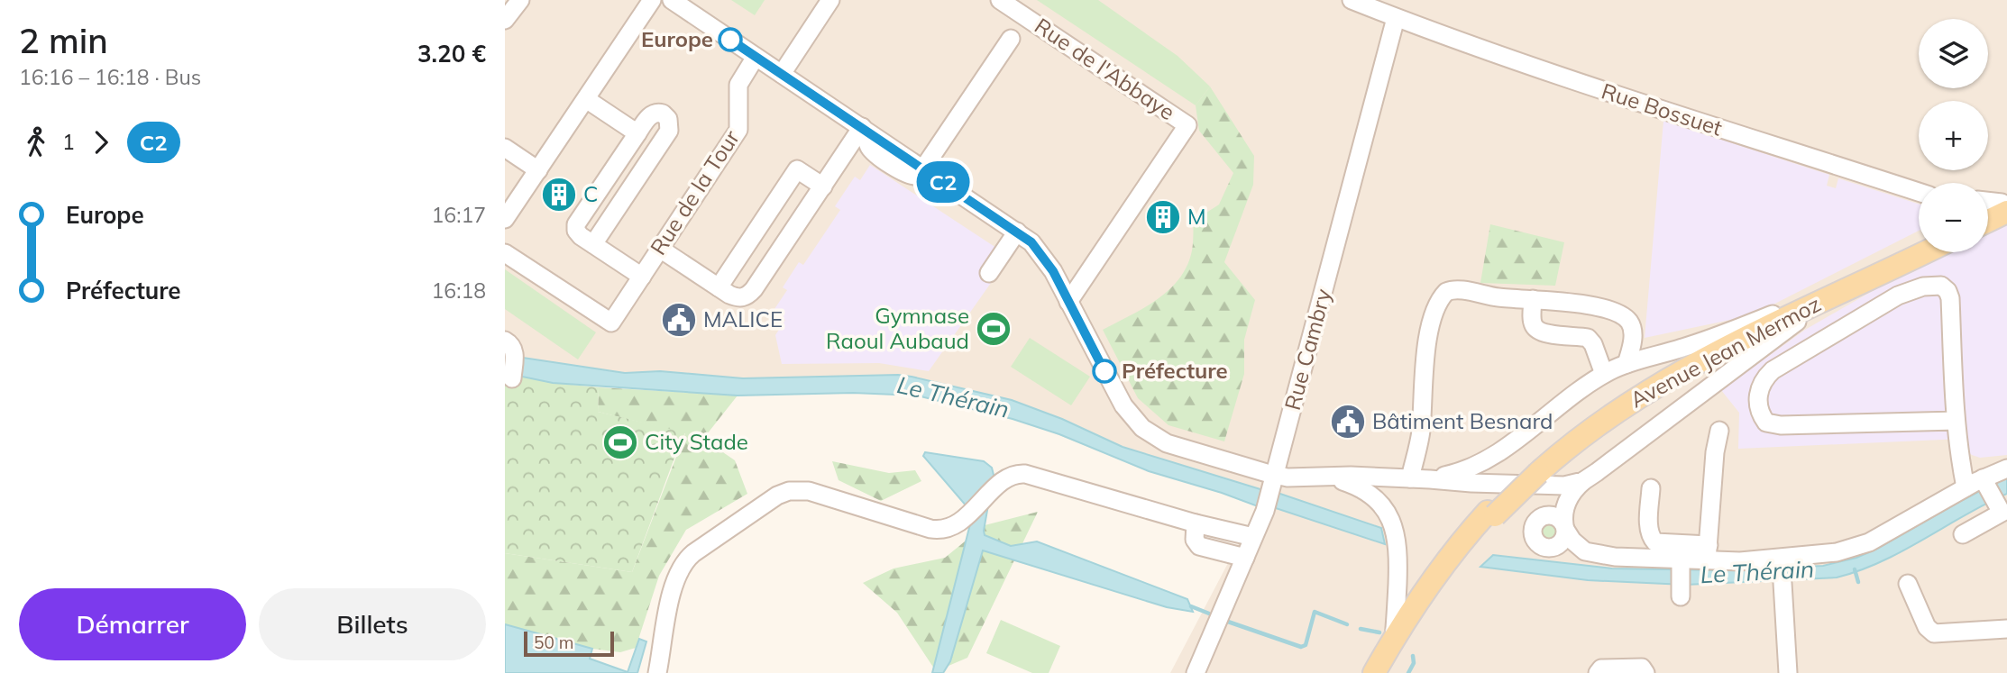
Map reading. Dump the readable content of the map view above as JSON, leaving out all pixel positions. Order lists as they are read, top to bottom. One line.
{"streets":{"main road":["Avenue Jean Mermoz"],"street":["Rue de l'Abbaye","Rue Bossuet","Rue de la Tour","Rue Cambry"]},"crossings":[["Rue Bossuet","Rue Cambry"]],"water":["Le Thérain"],"places":{"other":["Europe","Préfecture"],"building":["C","M"],"public building":["MALICE","Bâtiment Besnard"],"sports":["Gymnase Raoul Aubaud","City Stade"]},"lines":["bus line C2"],"scale_bar":"50 m","page":{"heading":["2 min","16:16 – 16:18 · Bus","3.20 €"],"on_map":"C2","map_buttons":["+","−"],"legs":["1","C2"],"list":[{"name":"Europe","value":"16:17"},{"name":"Préfecture","value":"16:18"}],"buttons":["Démarrer","Billets"],"scale":"50 m"}}
